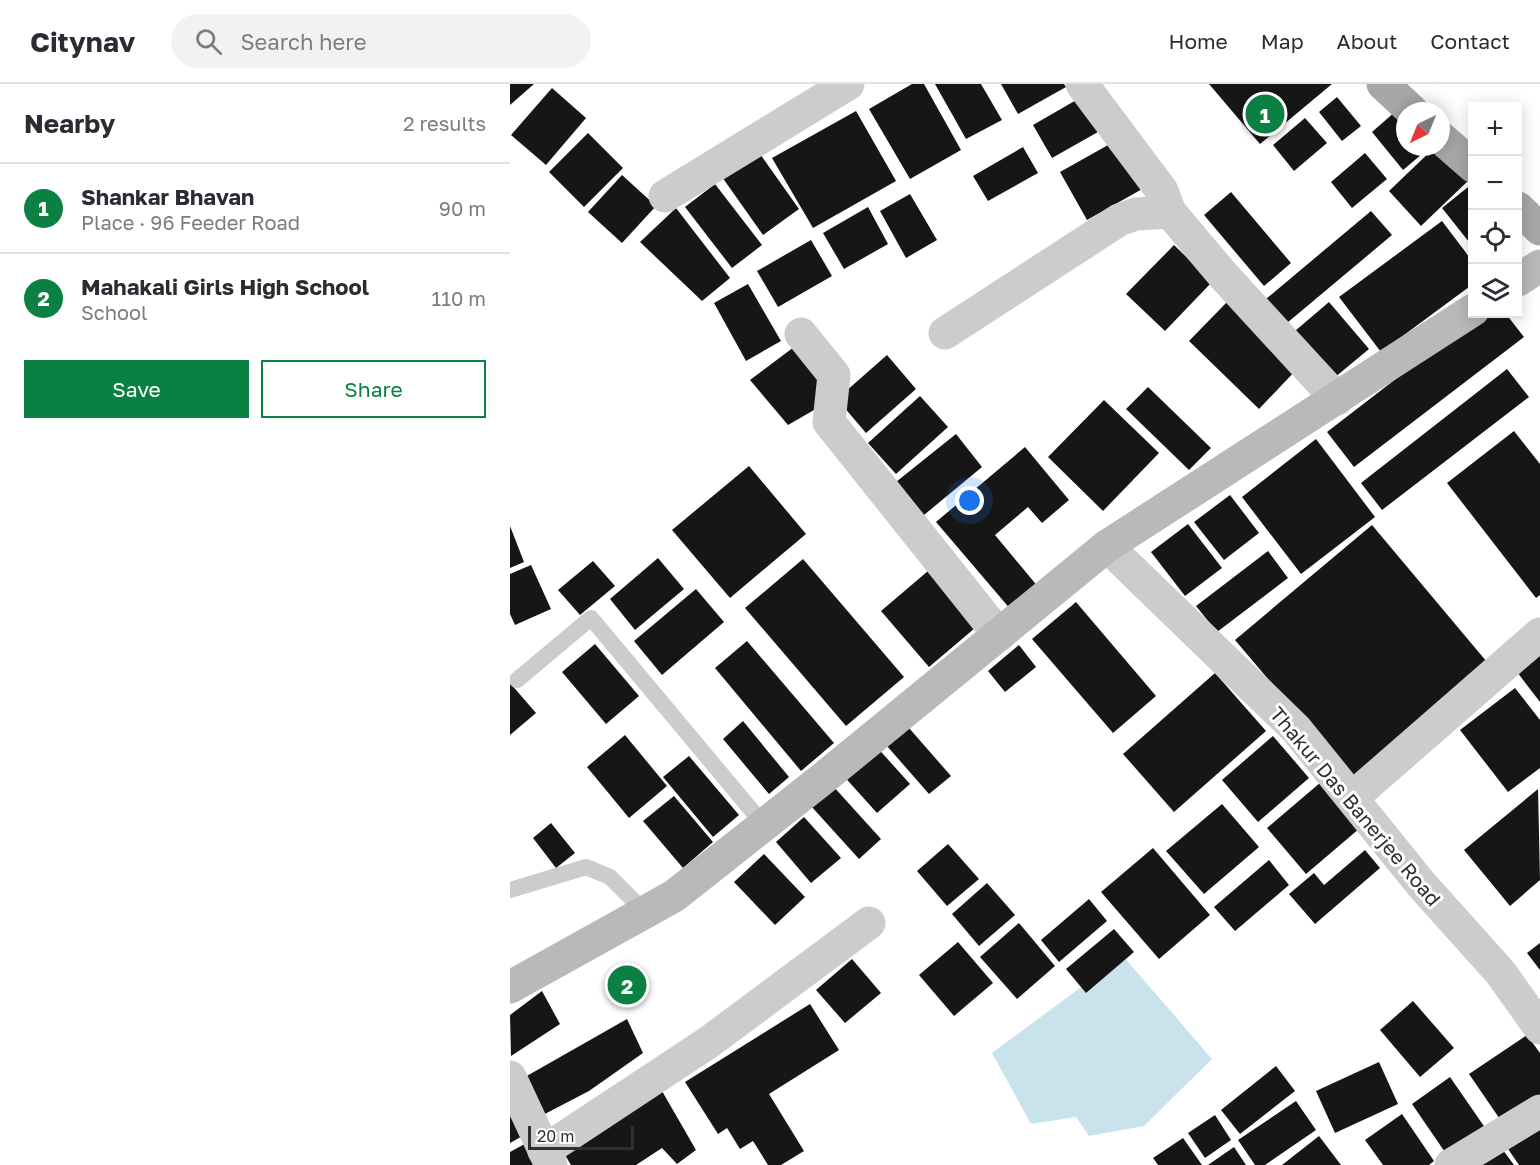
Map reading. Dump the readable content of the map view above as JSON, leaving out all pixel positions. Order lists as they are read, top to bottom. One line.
{"streets":{"street":["Thakur Das Banerjee Road"]},"scale_bar":"20 m","north":"bottom left","page":{"header":"Citynav","search":"Search here","nav":["Home","Map","About","Contact"],"heading":["Nearby","2 results"],"pins":["1","2"],"map_buttons":["+","−"],"list":[{"mark":"1","name":"Shankar Bhavan","note":"Place · 96 Feeder Road","value":"90 m"},{"mark":"2","name":"Mahakali Girls High School","note":"School","value":"110 m"}],"buttons":["Save","Share"],"scale":"20 m"}}
